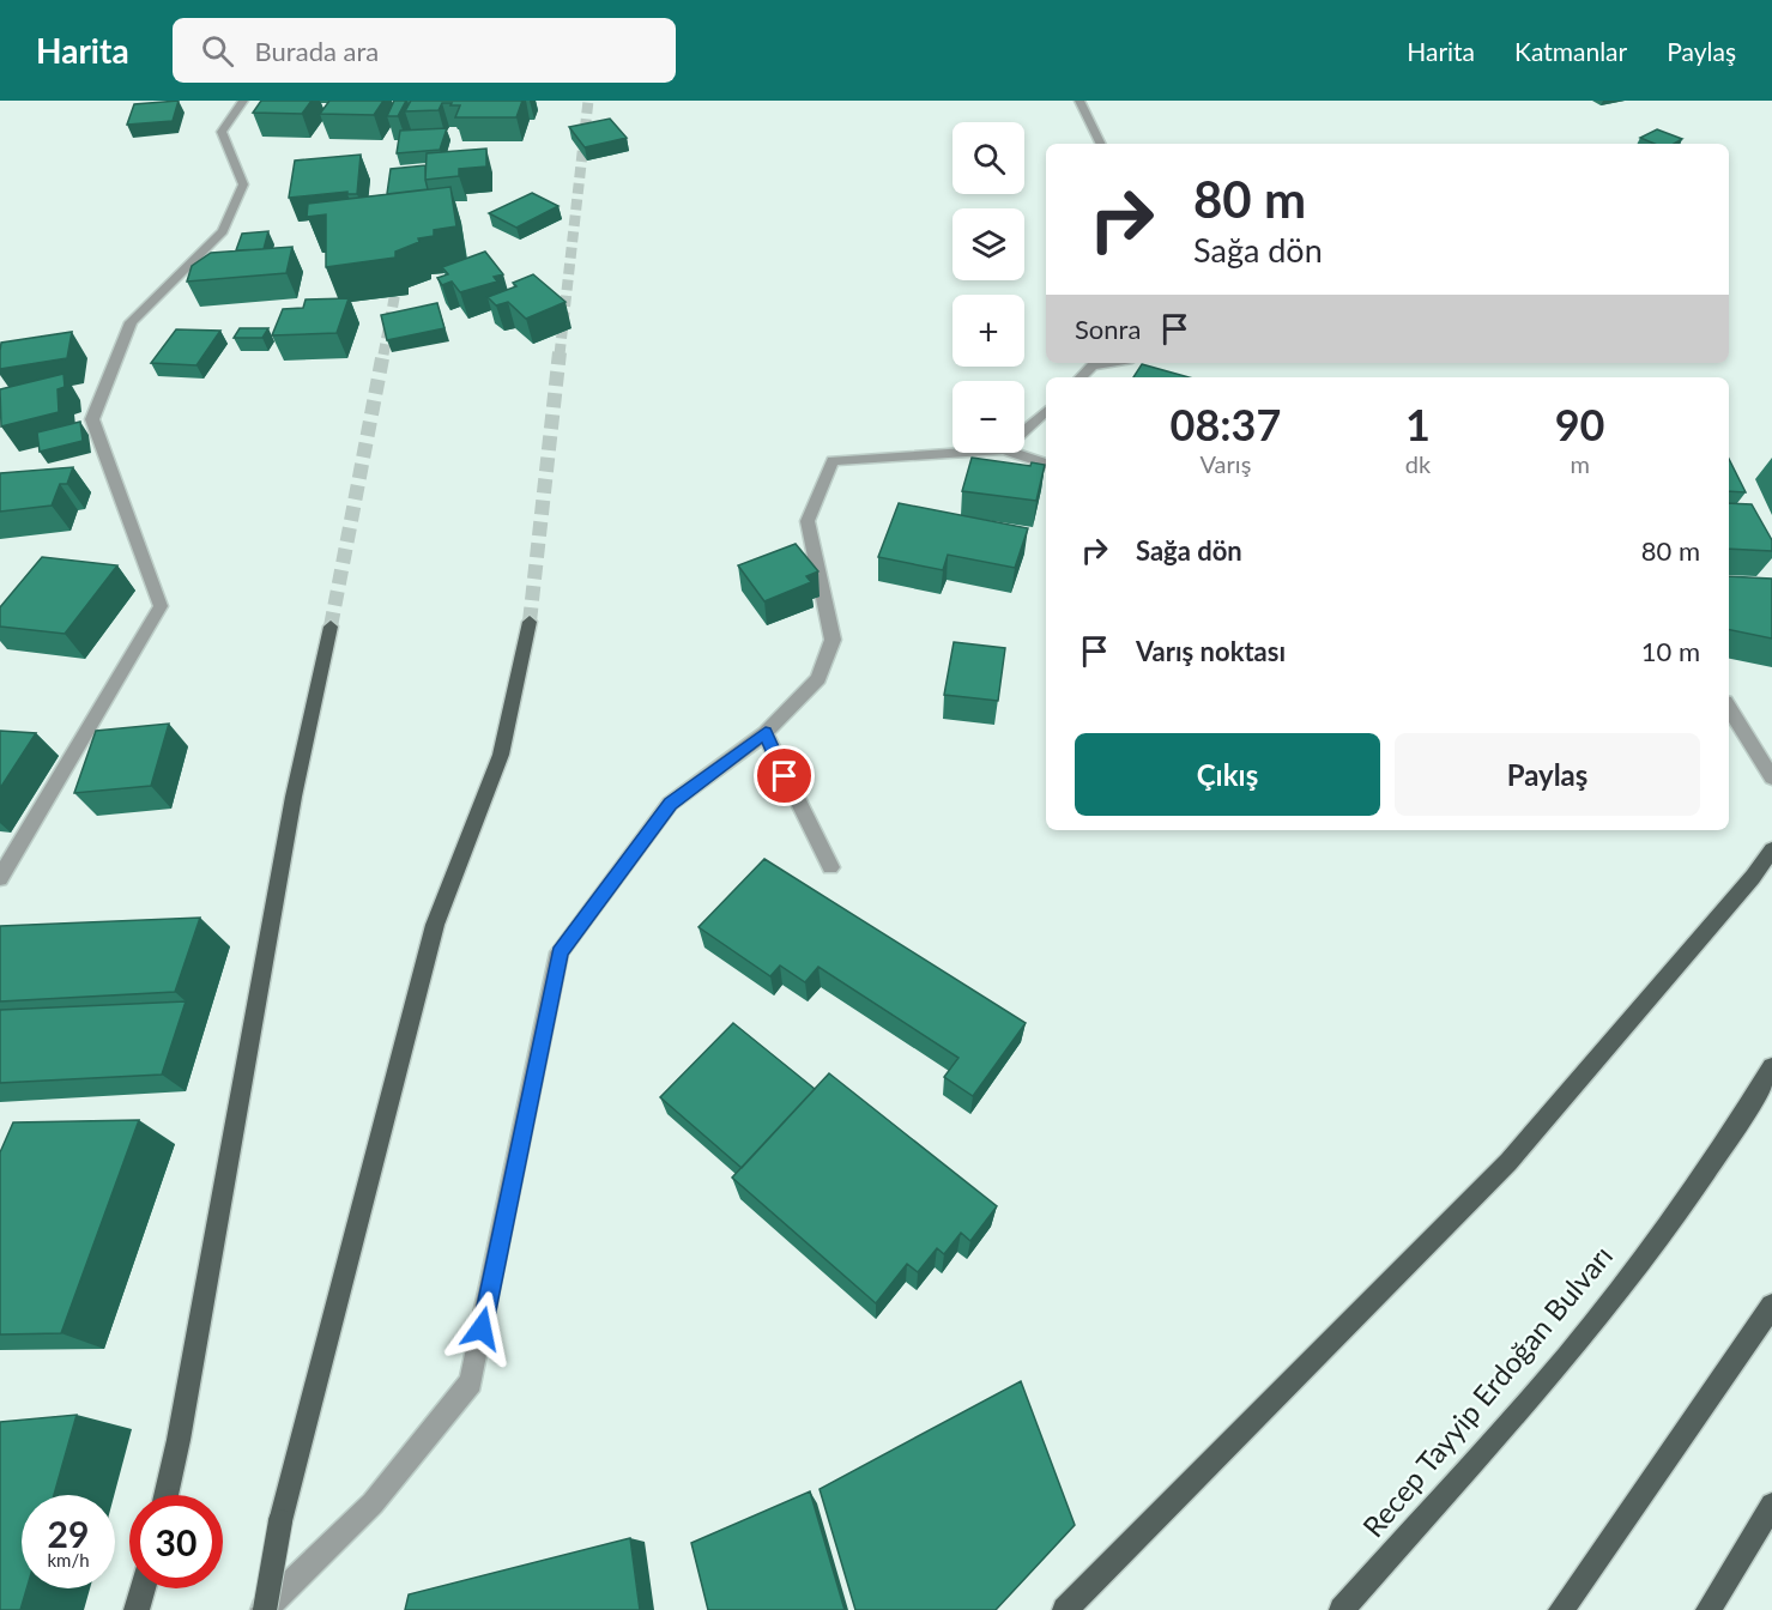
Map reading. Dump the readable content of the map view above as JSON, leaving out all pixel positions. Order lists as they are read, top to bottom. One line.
{"streets":{"main road":["Recep Tayyip Erdoğan Bulvarı"]},"page":{"header":"Harita","search":"Burada ara","nav":["Harita","Katmanlar","Paylaş"],"map_buttons":["+","−"],"turn":["80 m","Sağa dön"],"then":"Sonra","eta":["08:37","Varış","1","dk","90","m"],"list":[{"name":"Sağa dön","value":"80 m"},{"name":"Varış noktası","value":"10 m"}],"buttons":["Çıkış","Paylaş"],"speed":"29 km/h","limit":"30"}}
